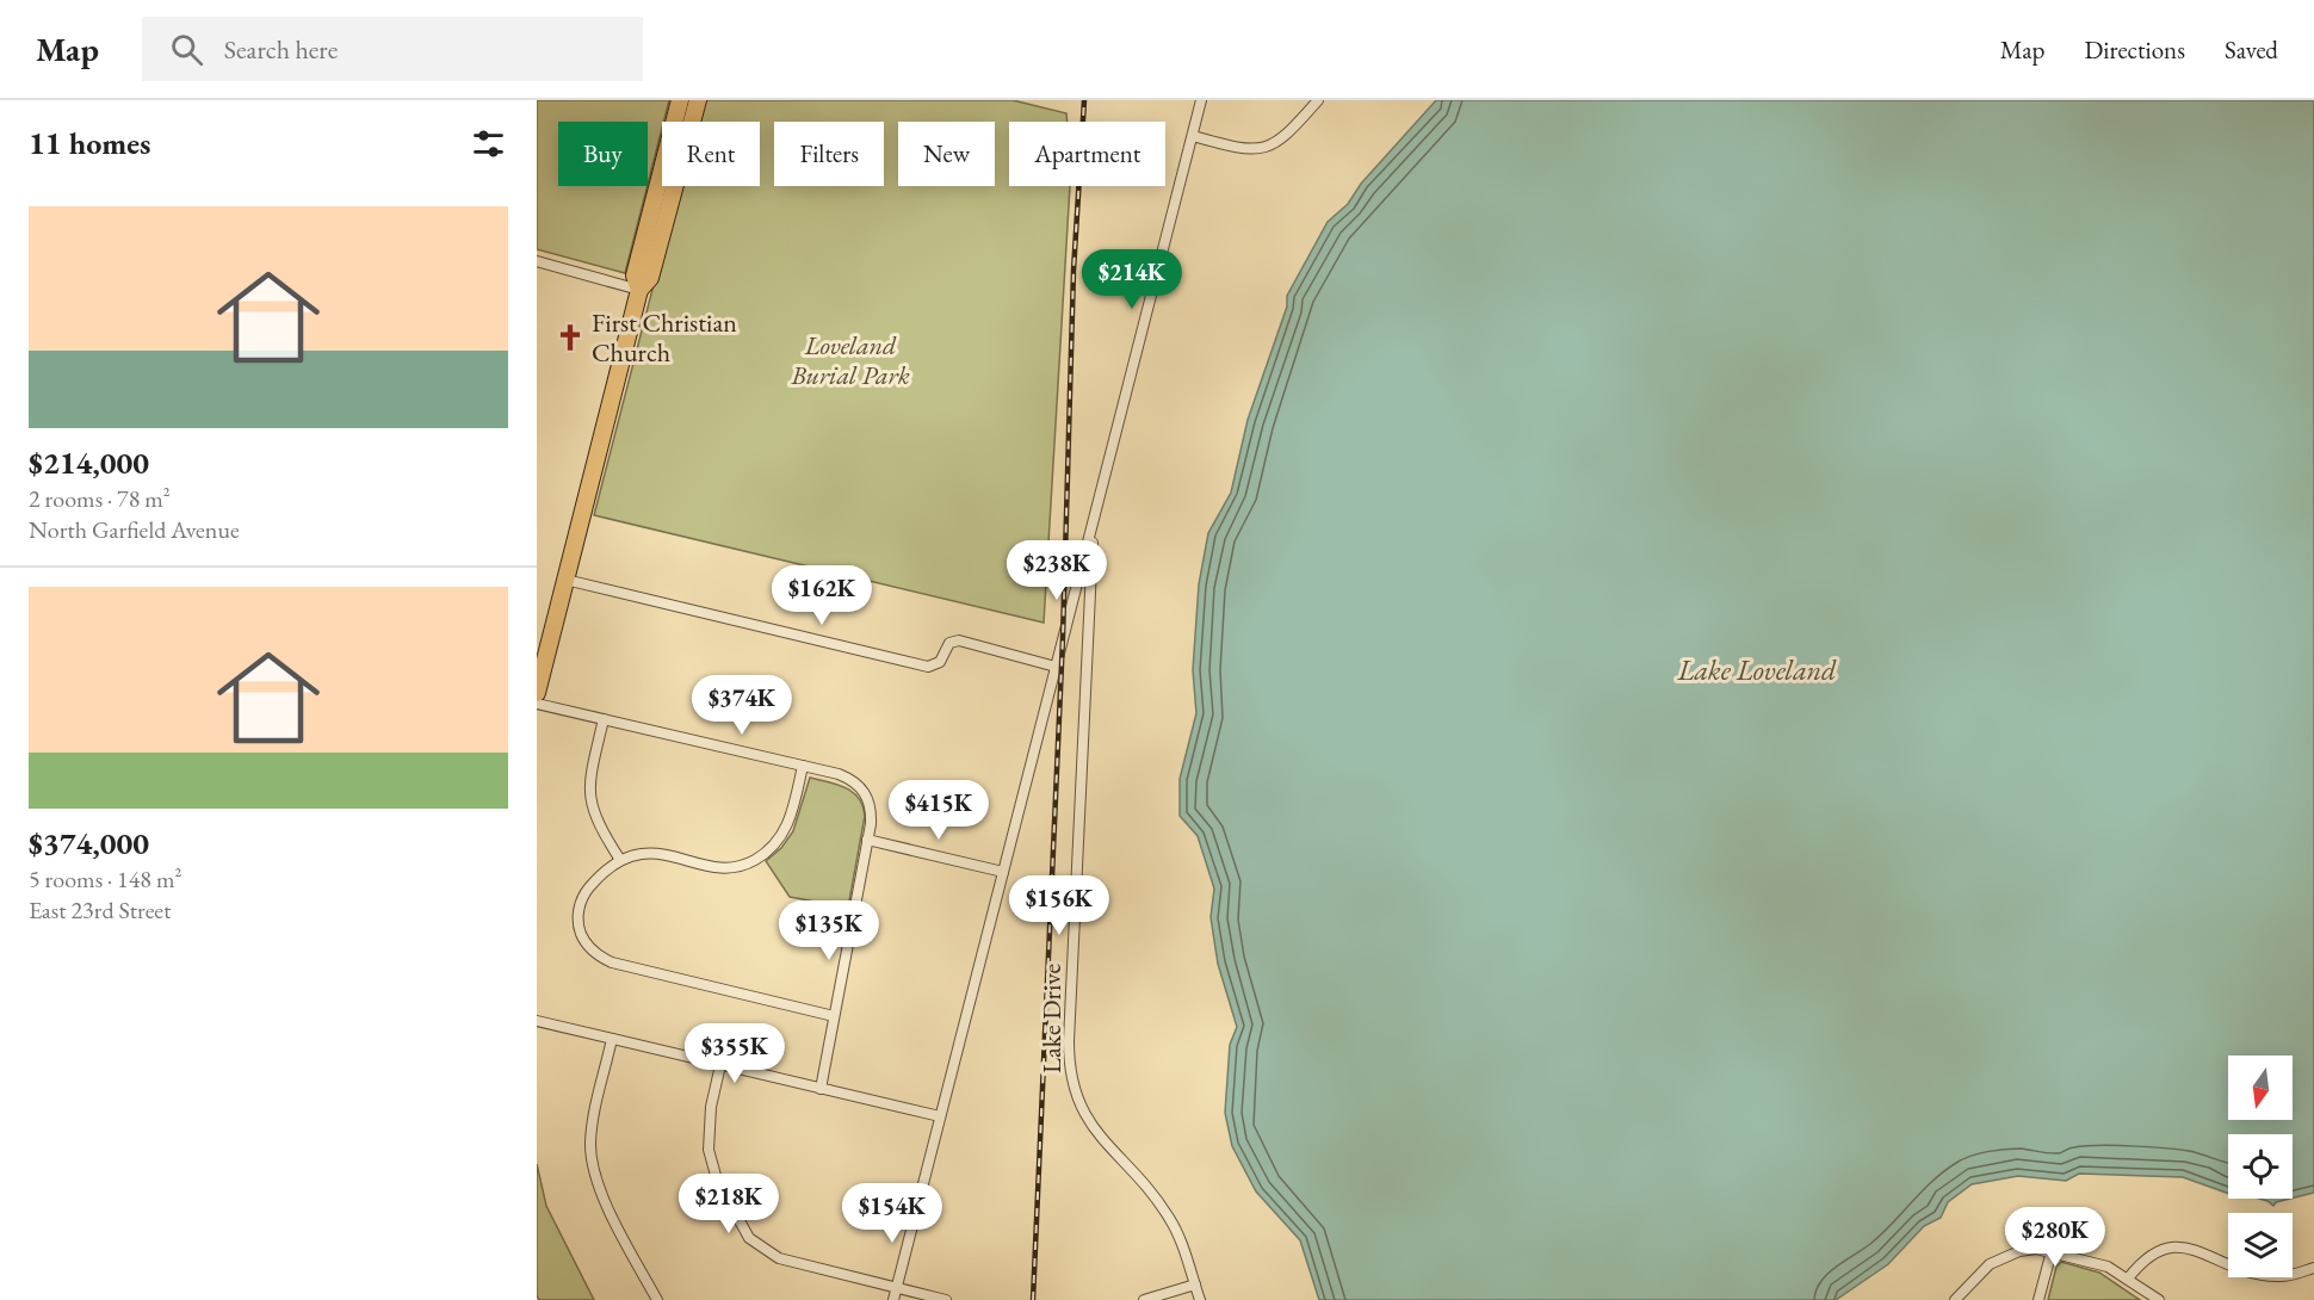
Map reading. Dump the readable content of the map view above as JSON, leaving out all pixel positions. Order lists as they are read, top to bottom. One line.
{"streets":{"street":["Lake Drive"]},"water":["Lake Loveland"],"parks":["Loveland Burial Park"],"places":{"church":["First Christian Church"]},"north":"bottom","page":{"header":"Map","search":"Search here","nav":["Map","Directions","Saved"],"heading":"11 homes","chip":["Buy","Rent","Filters","New","Apartment"],"list":[{"name":"$214,000","note":"2 rooms · 78 m² · North Garfield Avenue"},{"name":"$374,000","note":"5 rooms · 148 m² · East 23rd Street"}],"price":["$214K","$238K","$162K","$374K","$415K","$156K","$135K","$355K","$218K","$154K","$280K"]}}
